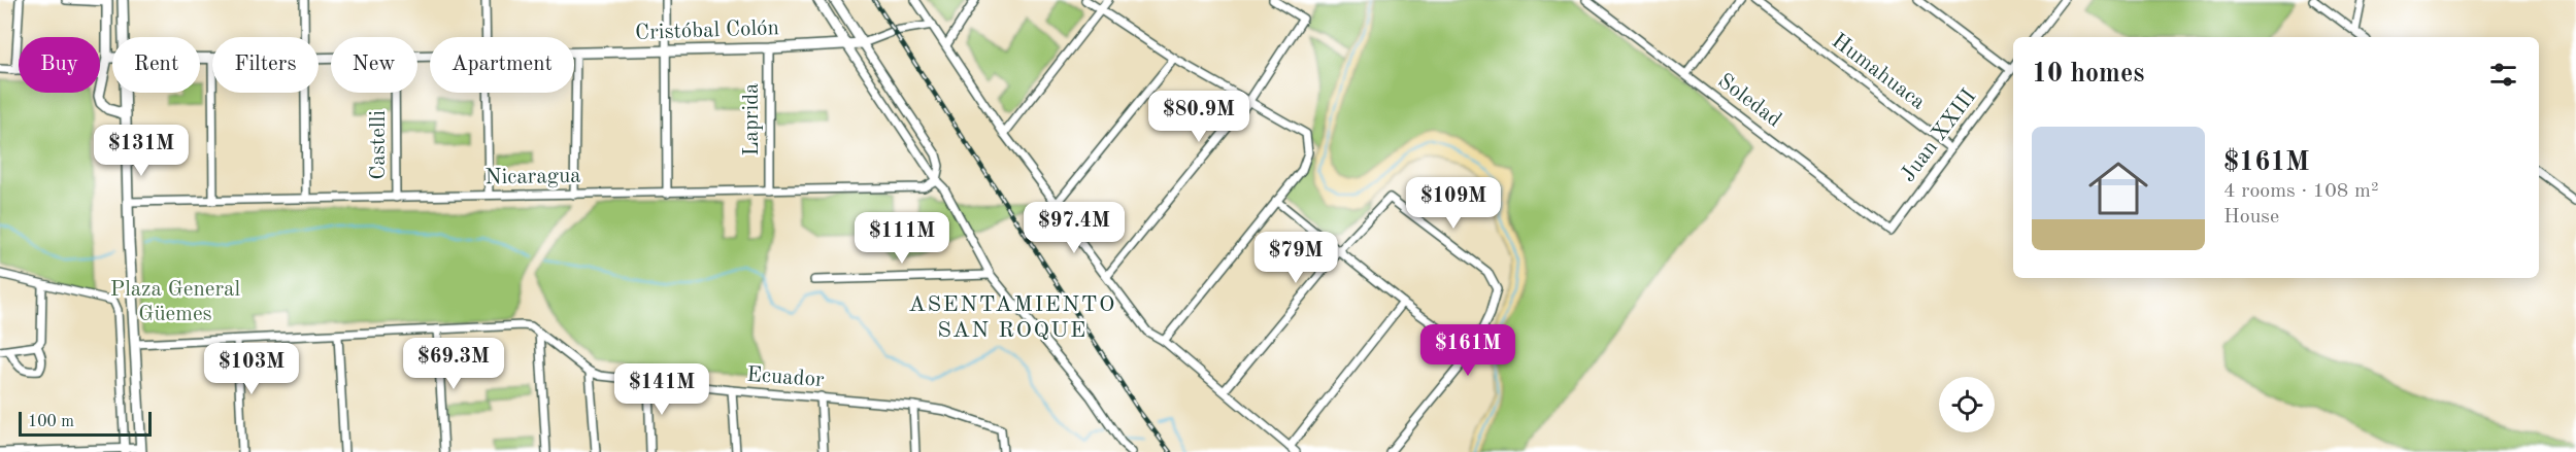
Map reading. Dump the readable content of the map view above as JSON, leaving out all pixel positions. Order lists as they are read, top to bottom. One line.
{"streets":{"street":["Cristóbal Colón","Humahuaca","Soledad","Laprida","Juan XXIII","Castelli","Nicaragua","Ecuador"]},"crossings":[["Cristóbal Colón","Laprida"],["Humahuaca","Juan XXIII"],["Soledad","Juan XXIII"],["Laprida","Nicaragua"],["Castelli","Nicaragua"]],"districts":["ASENTAMIENTO SAN ROQUE"],"parks":["Plaza General Güemes"],"scale_bar":"100 m","page":{"chip":["Buy","Rent","Filters","New","Apartment"],"heading":"10 homes","price":["$80.9M","$131M","$109M","$97.4M","$111M","$79M","$161M","$69.3M","$103M","$141M"],"list":[{"name":"$161M","note":"4 rooms · 108 m² · House"}],"scale":"100 m"}}
